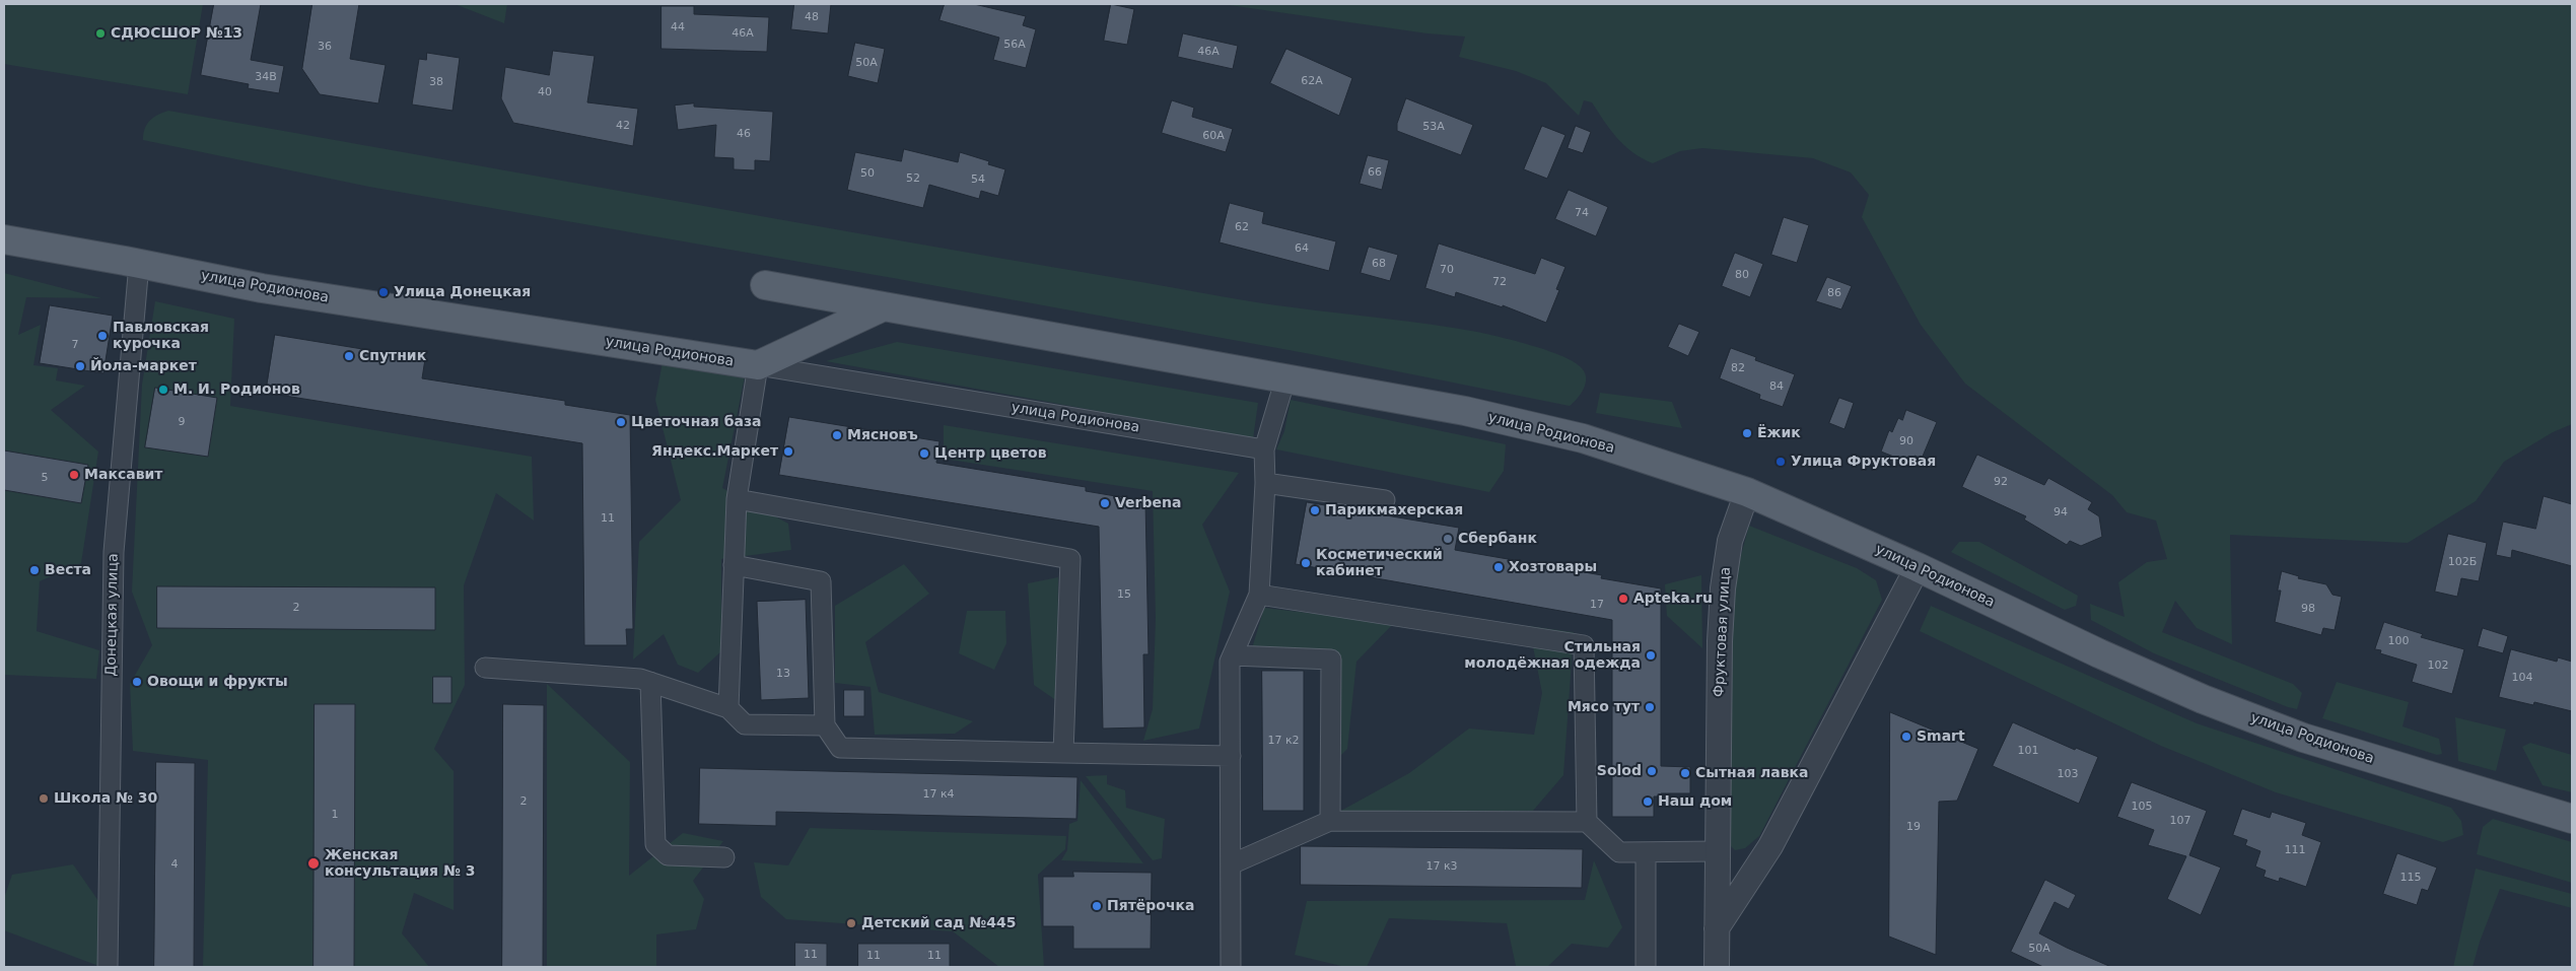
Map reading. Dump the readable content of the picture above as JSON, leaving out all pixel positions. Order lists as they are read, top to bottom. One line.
{"streets":{"main road":["улица Родионова"],"street":["Донецкая улица","Фруктовая улица"]},"crossings":[["улица Родионова","Донецкая улица"],["улица Родионова","Фруктовая улица"]],"places":["СДЮСШОР №13","Улица Донецкая","Павловская курочка","Спутник","Йола-маркет","М. И. Родионов","Цветочная база","Ёжик","Мясновъ","Яндекс.Маркет","Центр цветов","Улица Фруктовая","Максавит","Verbena","Парикмахерская","Сбербанк","Косметический кабинет","Хозтовары","Веста","Apteka.ru","Стильная молодёжная одежда","Овощи и фрукты","Мясо тут","Smart","Solod","Сытная лавка","Школа № 30","Наш дом","Женская консультация № 3","Пятёрочка","Детский сад №445"],"house_numbers":["48","44","46А","56А","36","46А","50А","34В","62А","38","40","42","53А","46","60А","66","50","52","54","74","62","64","68","70","80","72","86","7","82","84","9","90","5","92","94","11","102Б","15","17","2","98","100","102","13","104","17 к2","101","103","17 к4","2","105","1","107","19","111","4","17 к3","115","50А","11","11","11"]}
